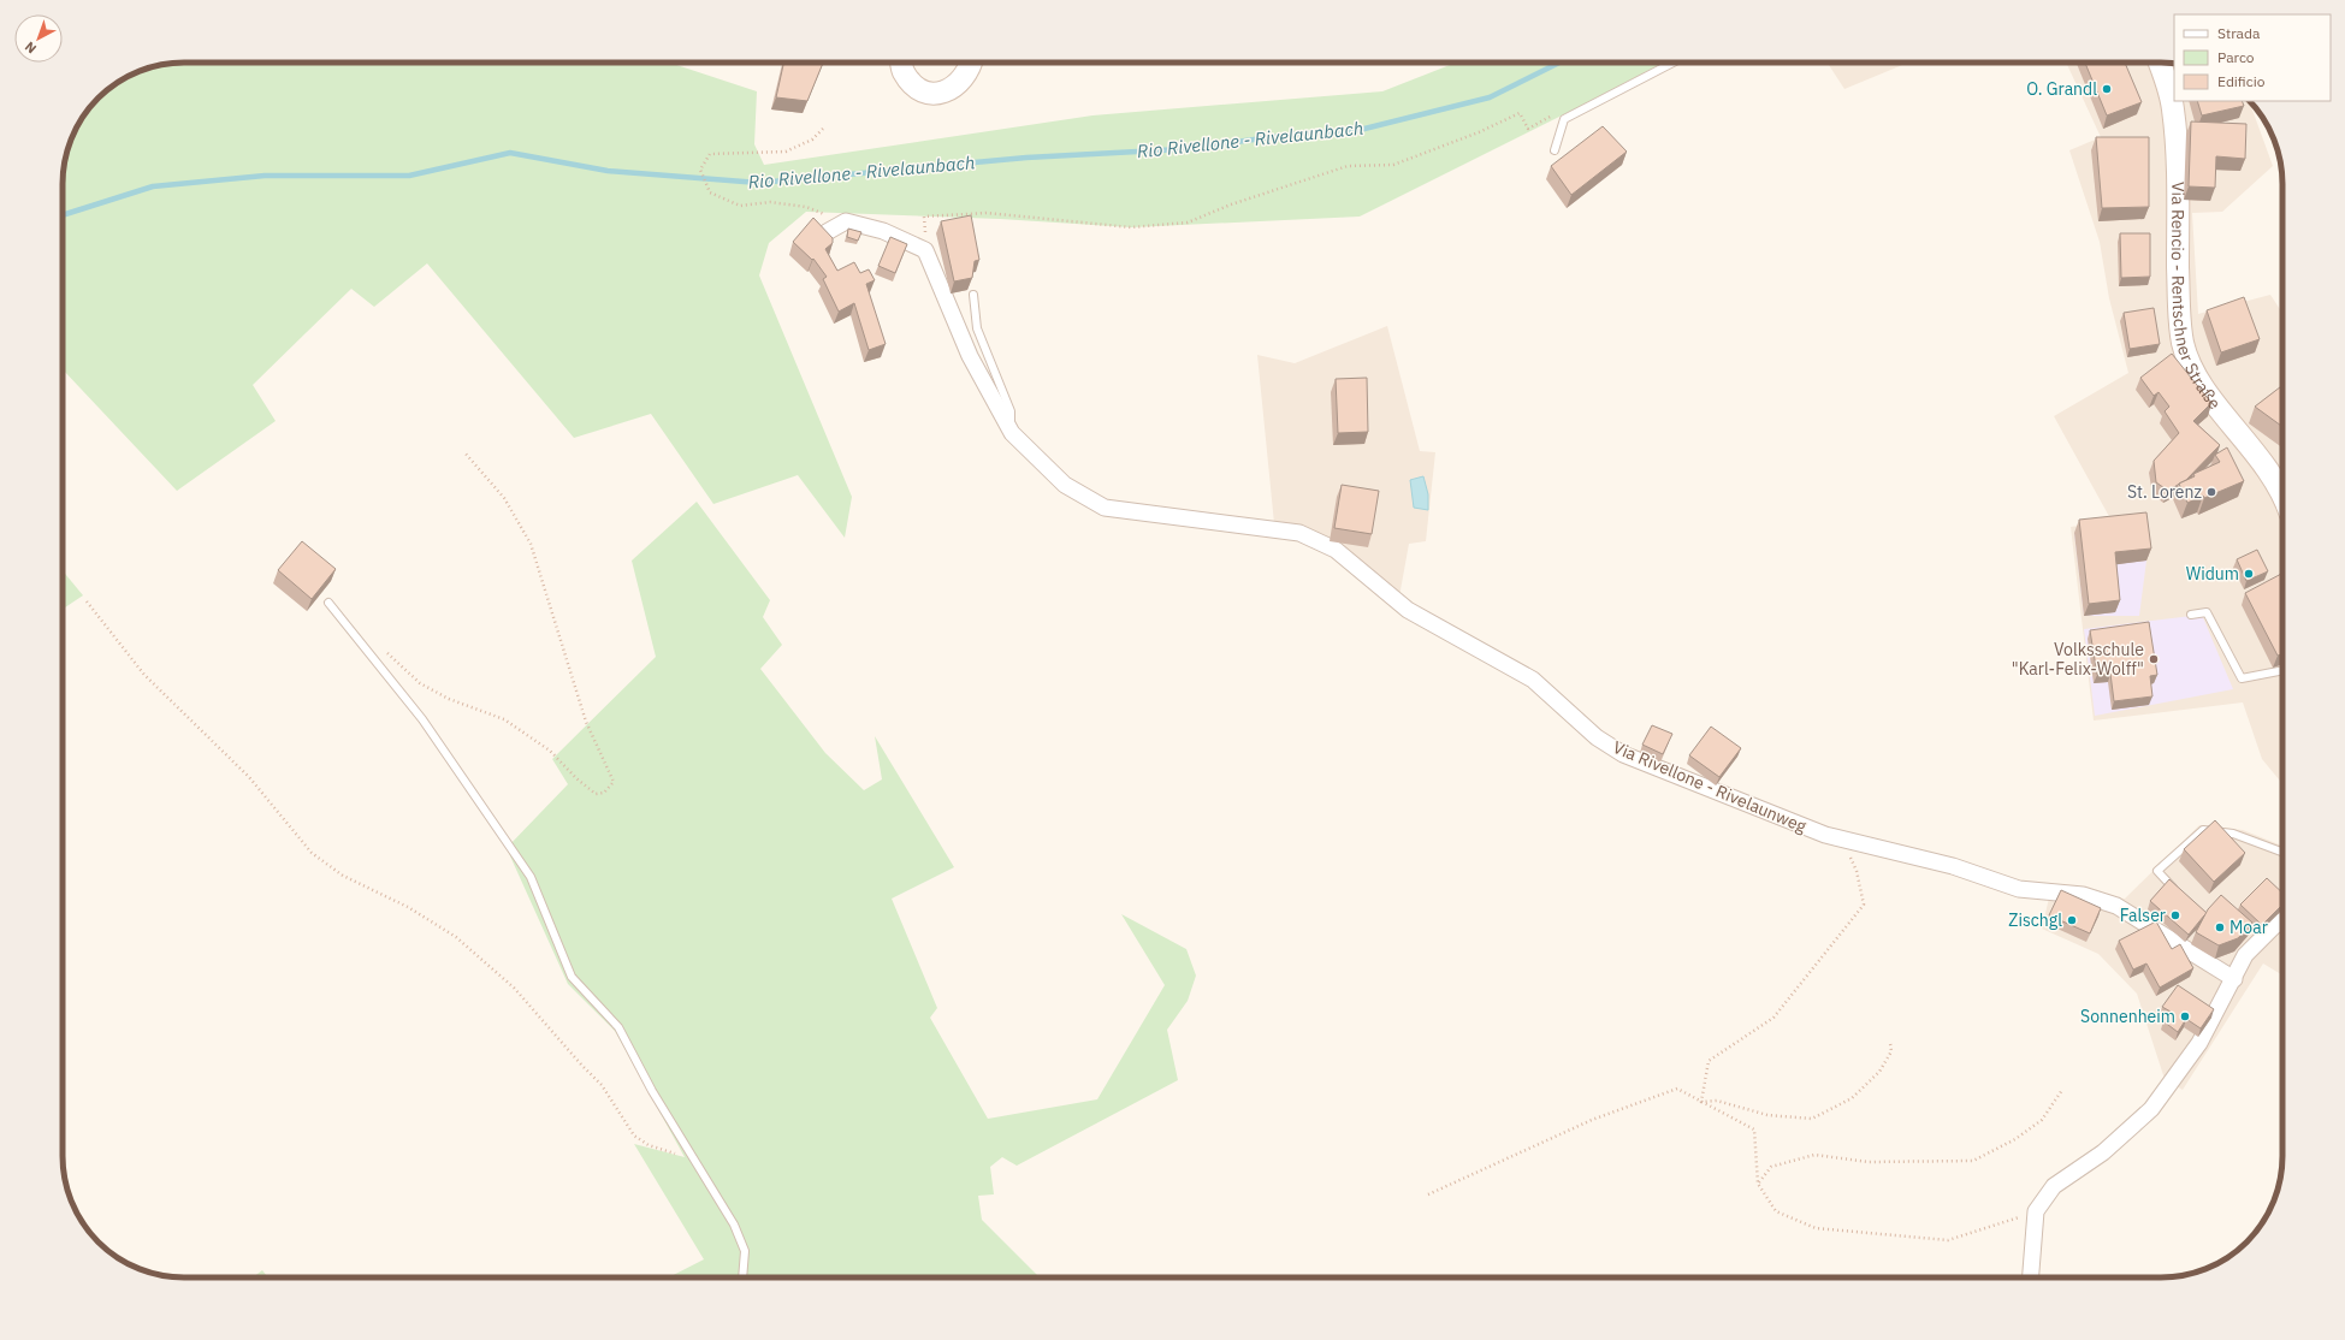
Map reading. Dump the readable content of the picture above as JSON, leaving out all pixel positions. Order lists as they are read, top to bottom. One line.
{"streets":{"street":["Via Rencio - Rentschner Straße","Via Rivellone - Rivelaunweg"]},"water":["Rio Rivellone - Rivelaunbach"],"places":["O. Grandl","St. Lorenz","Widum","Volksschule \"Karl-Felix-Wolff\"","Falser","Zischgl","Moar","Sonnenheim"],"legend":["Strada","Parco","Edificio"],"north":"bottom left"}
